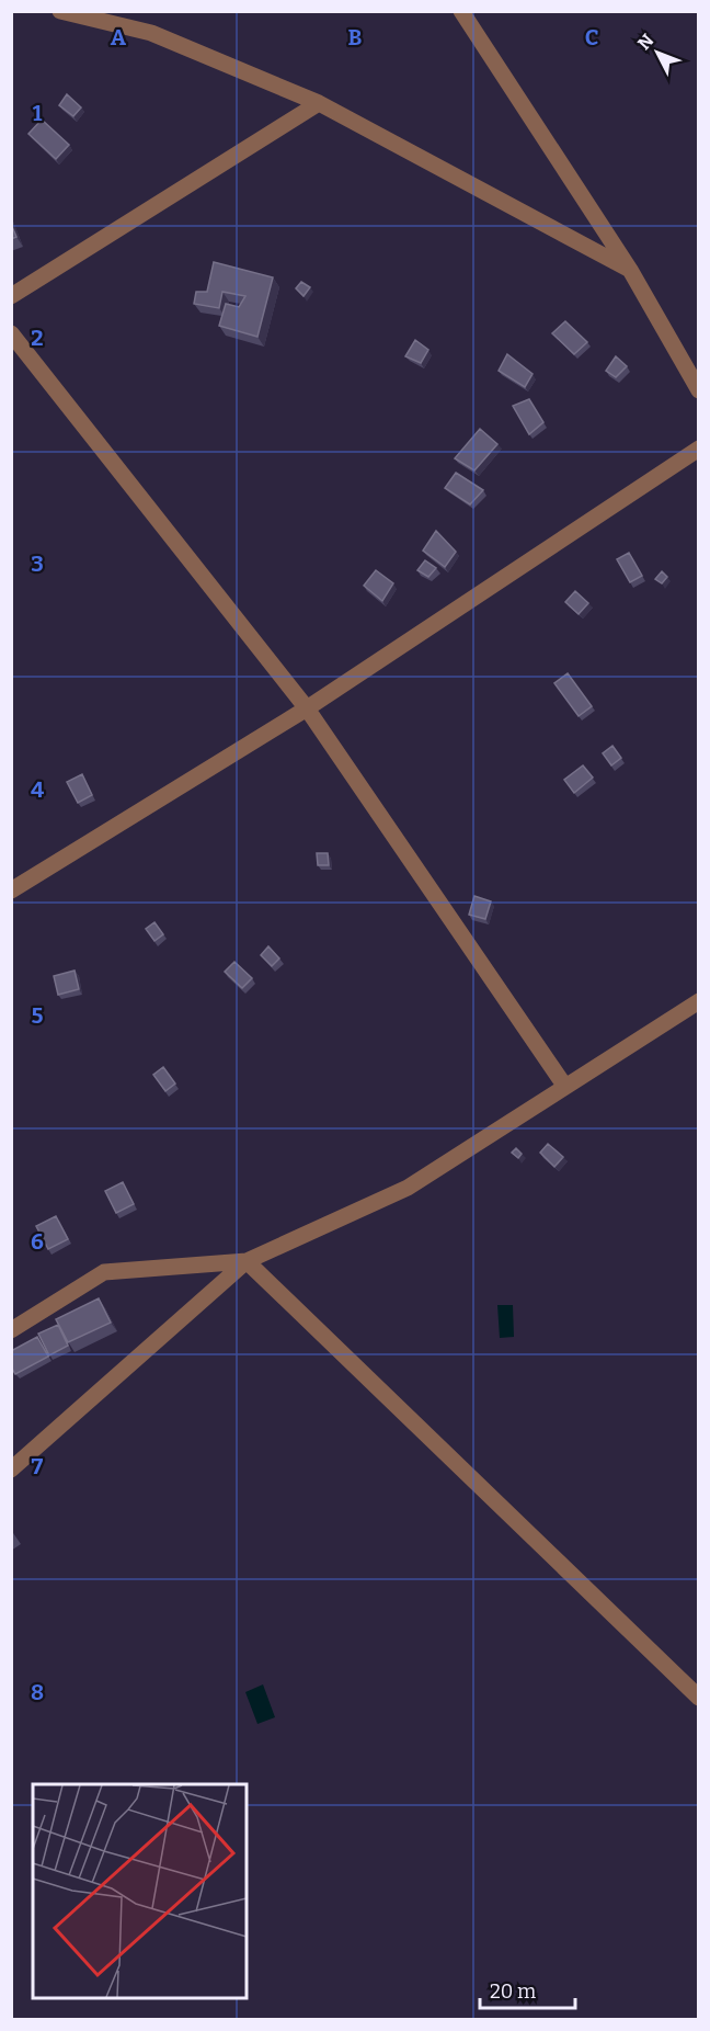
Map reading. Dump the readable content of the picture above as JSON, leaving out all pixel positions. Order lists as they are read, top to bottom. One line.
{"scale_bar":"20 m","north":"top left","grid":{"columns":["A","B","C"],"rows":["1","2","3","4","5","6","7","8"]}}
